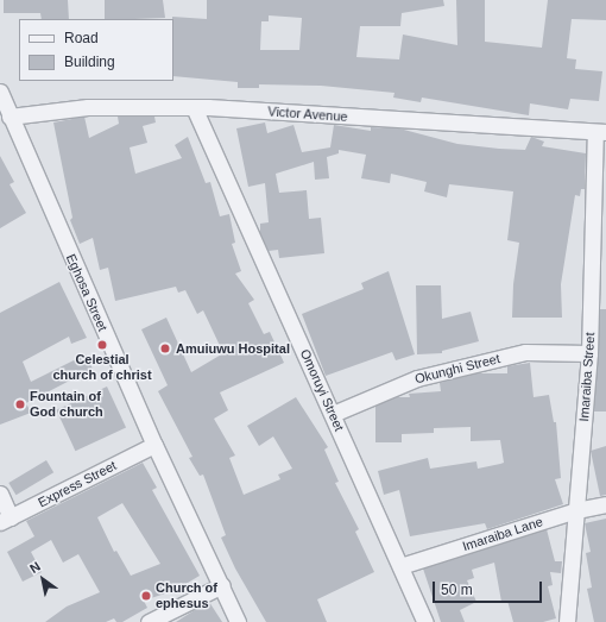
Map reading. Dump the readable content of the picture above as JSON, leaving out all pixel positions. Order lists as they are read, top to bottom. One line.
{"streets":{"street":["Victor Avenue","Eghosa Street","Okunghi Street","Imaraiba Street","Omoruyi Street","Express Street","Imaraiba Lane"]},"crossings":[["Victor Avenue","Eghosa Street"],["Victor Avenue","Imaraiba Street"],["Victor Avenue","Omoruyi Street"],["Eghosa Street","Express Street"],["Okunghi Street","Imaraiba Street"],["Okunghi Street","Omoruyi Street"],["Imaraiba Street","Imaraiba Lane"],["Omoruyi Street","Imaraiba Lane"]],"places":["Celestial church of christ","Amuiuwu Hospital","Fountain of God church","Church of ephesus"],"legend":["Road","Building"],"scale_bar":"50 m","north":"top left"}
